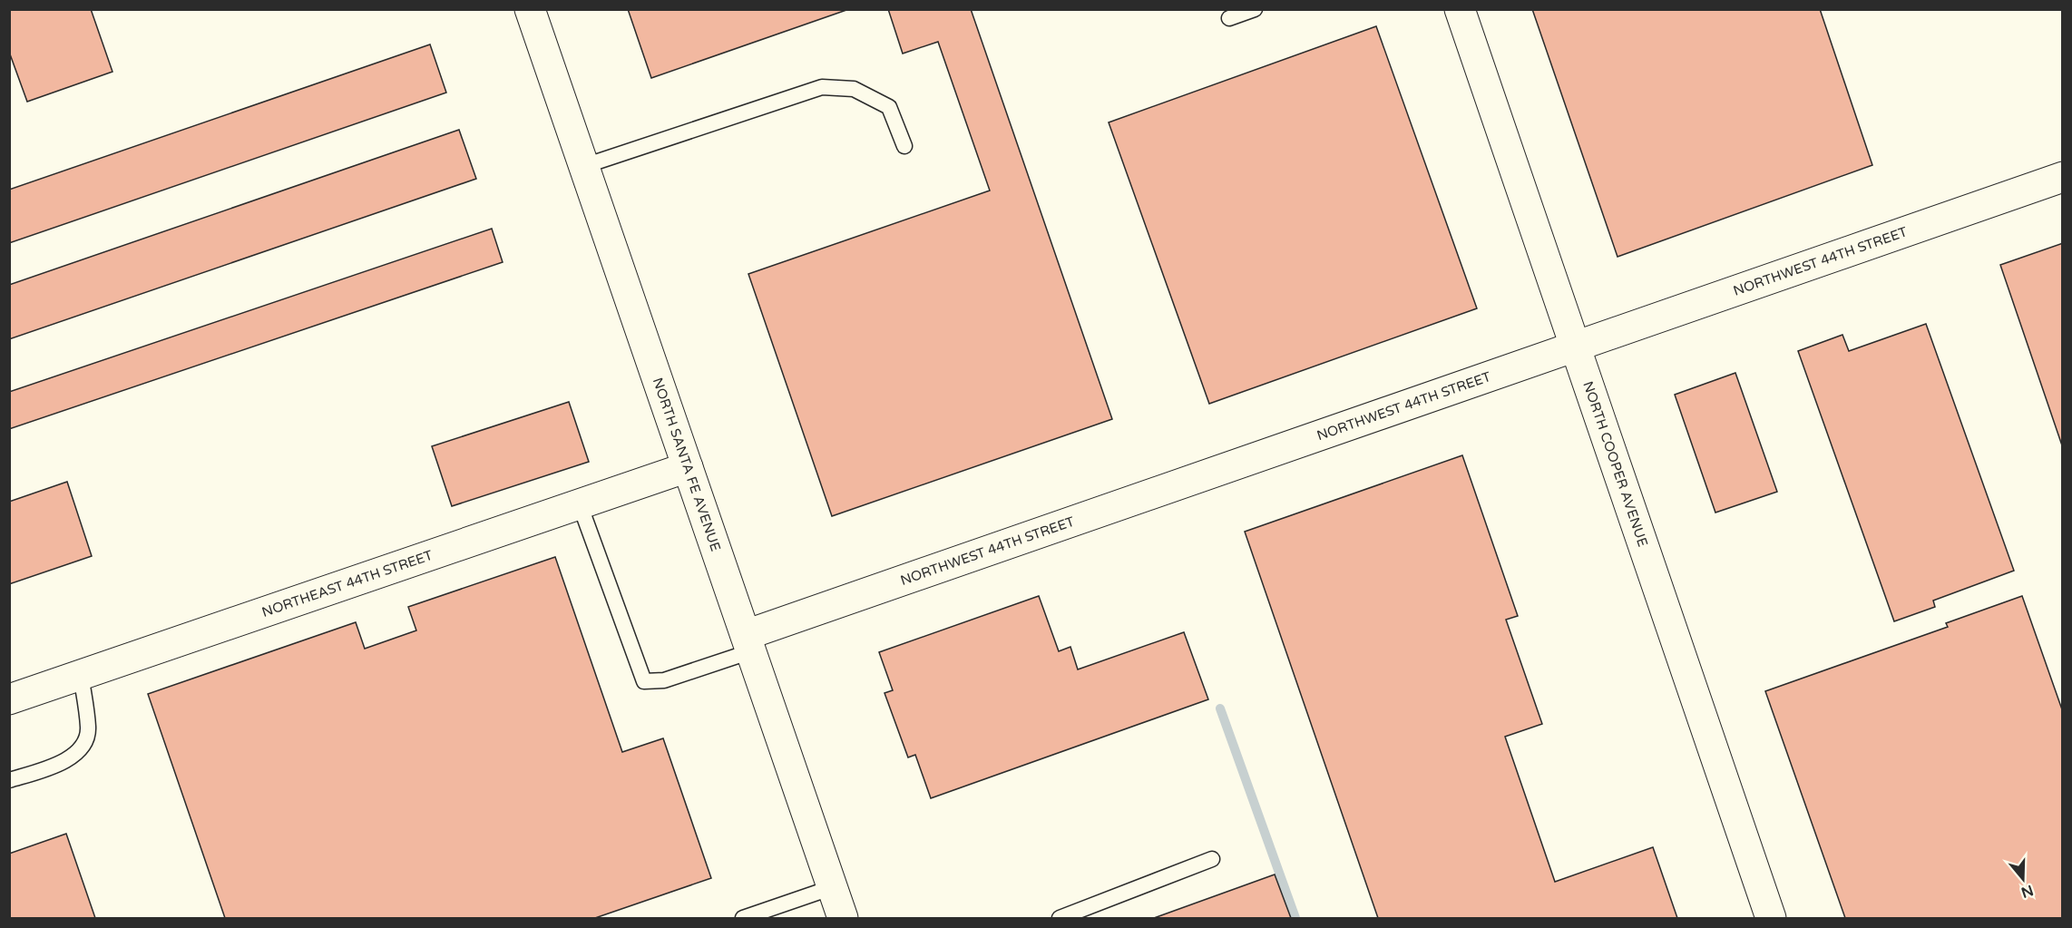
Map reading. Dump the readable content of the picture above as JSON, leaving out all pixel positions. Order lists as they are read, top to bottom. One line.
{"streets":{"street":["NORTHWEST 44TH STREET","NORTH COOPER AVENUE","NORTH SANTA FE AVENUE","NORTHEAST 44TH STREET"]},"crossings":[["NORTHWEST 44TH STREET","NORTH COOPER AVENUE"],["NORTHWEST 44TH STREET","NORTH SANTA FE AVENUE"],["NORTH SANTA FE AVENUE","NORTHEAST 44TH STREET"]],"north":"bottom"}
